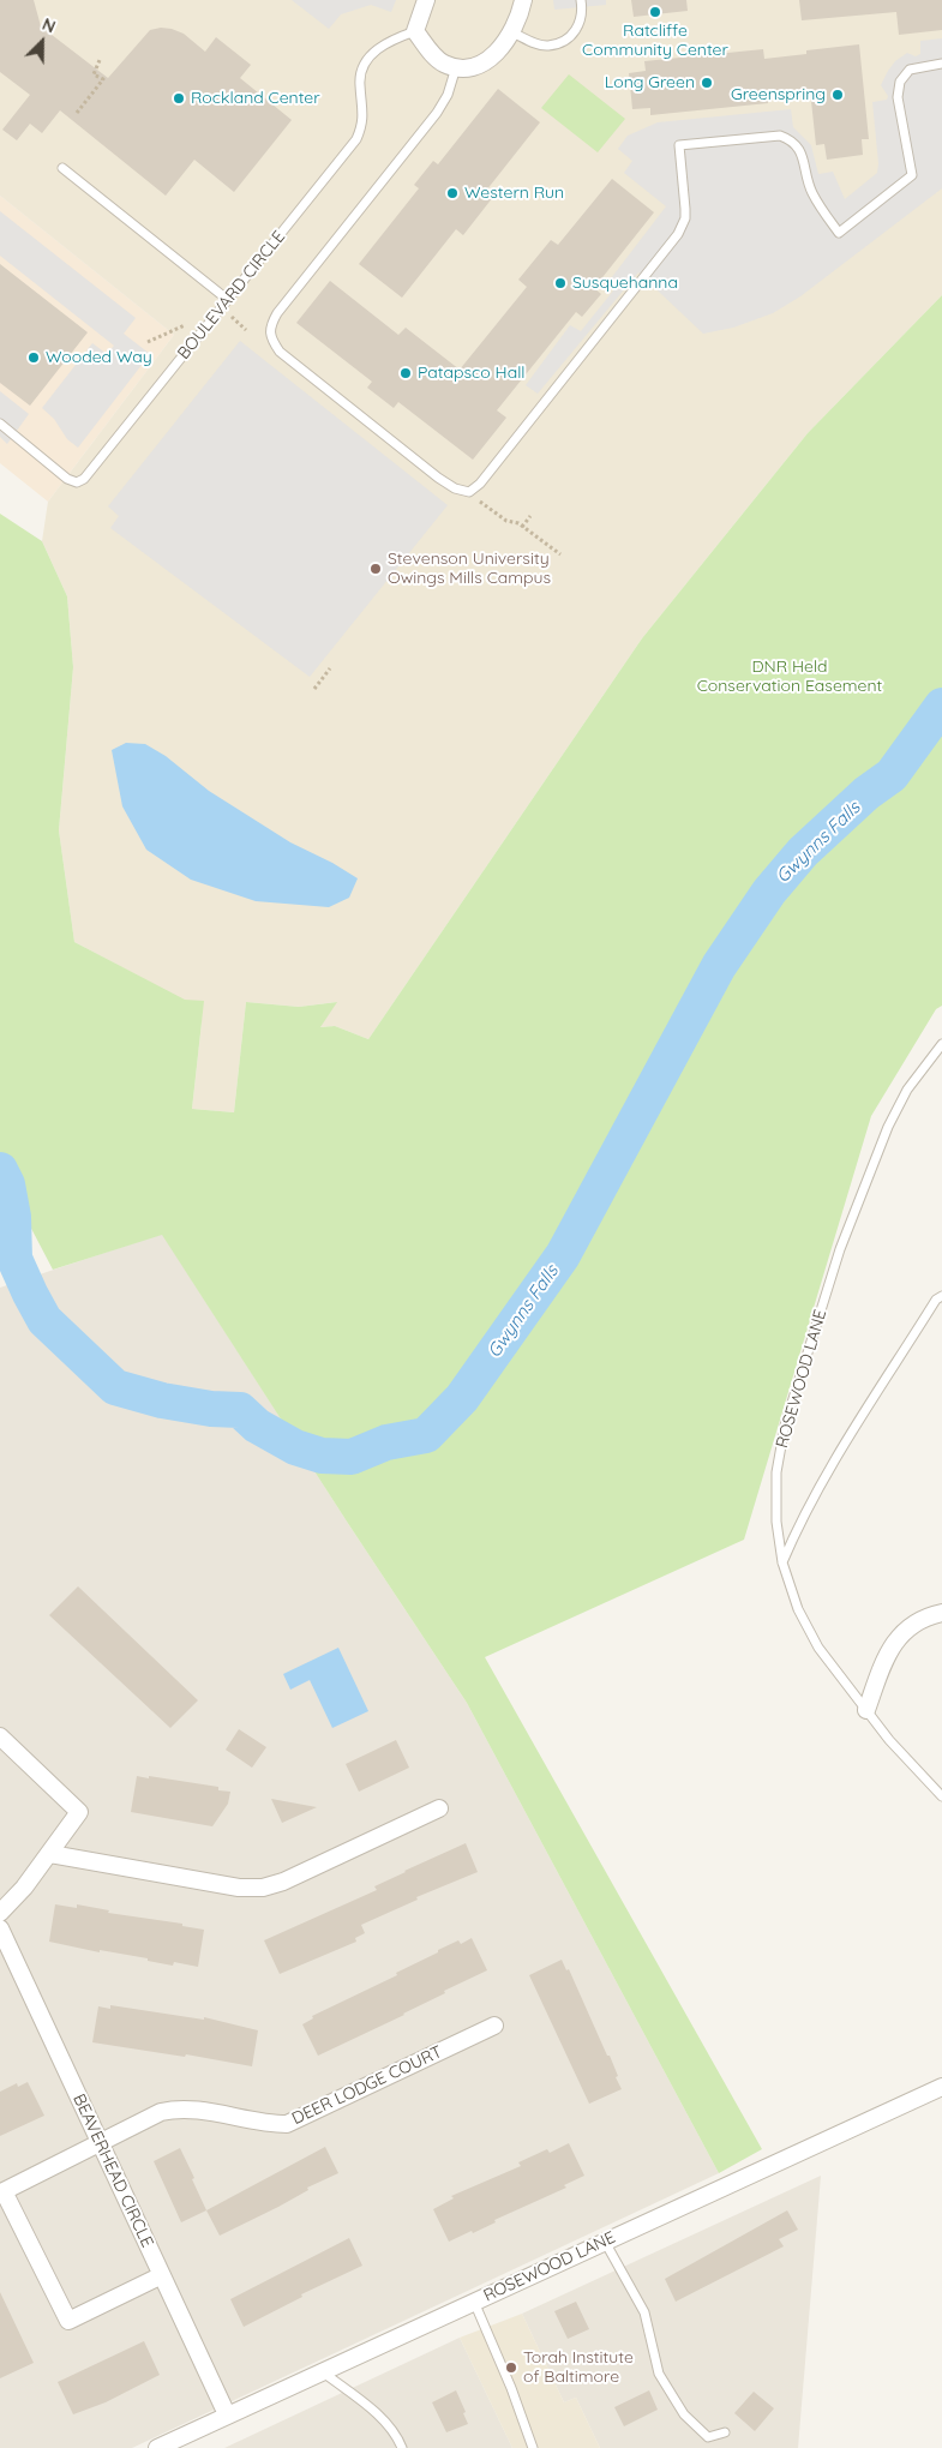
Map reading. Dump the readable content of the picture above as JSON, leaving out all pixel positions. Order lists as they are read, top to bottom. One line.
{"streets":{"street":["ROSEWOOD LANE","DEER LODGE COURT","BEAVERHEAD CIRCLE"],"lane":["BOULEVARD CIRCLE"]},"crossings":[["ROSEWOOD LANE","BEAVERHEAD CIRCLE"],["DEER LODGE COURT","BEAVERHEAD CIRCLE"]],"water":["Gwynns Falls"],"parks":["DNR Held Conservation Easement"],"places":["Ratcliffe Community Center","Long Green","Greenspring","Rockland Center","Western Run","Susquehanna","Wooded Way","Patapsco Hall","Stevenson University Owings Mills Campus","Torah Institute of Baltimore"],"north":"top right"}
